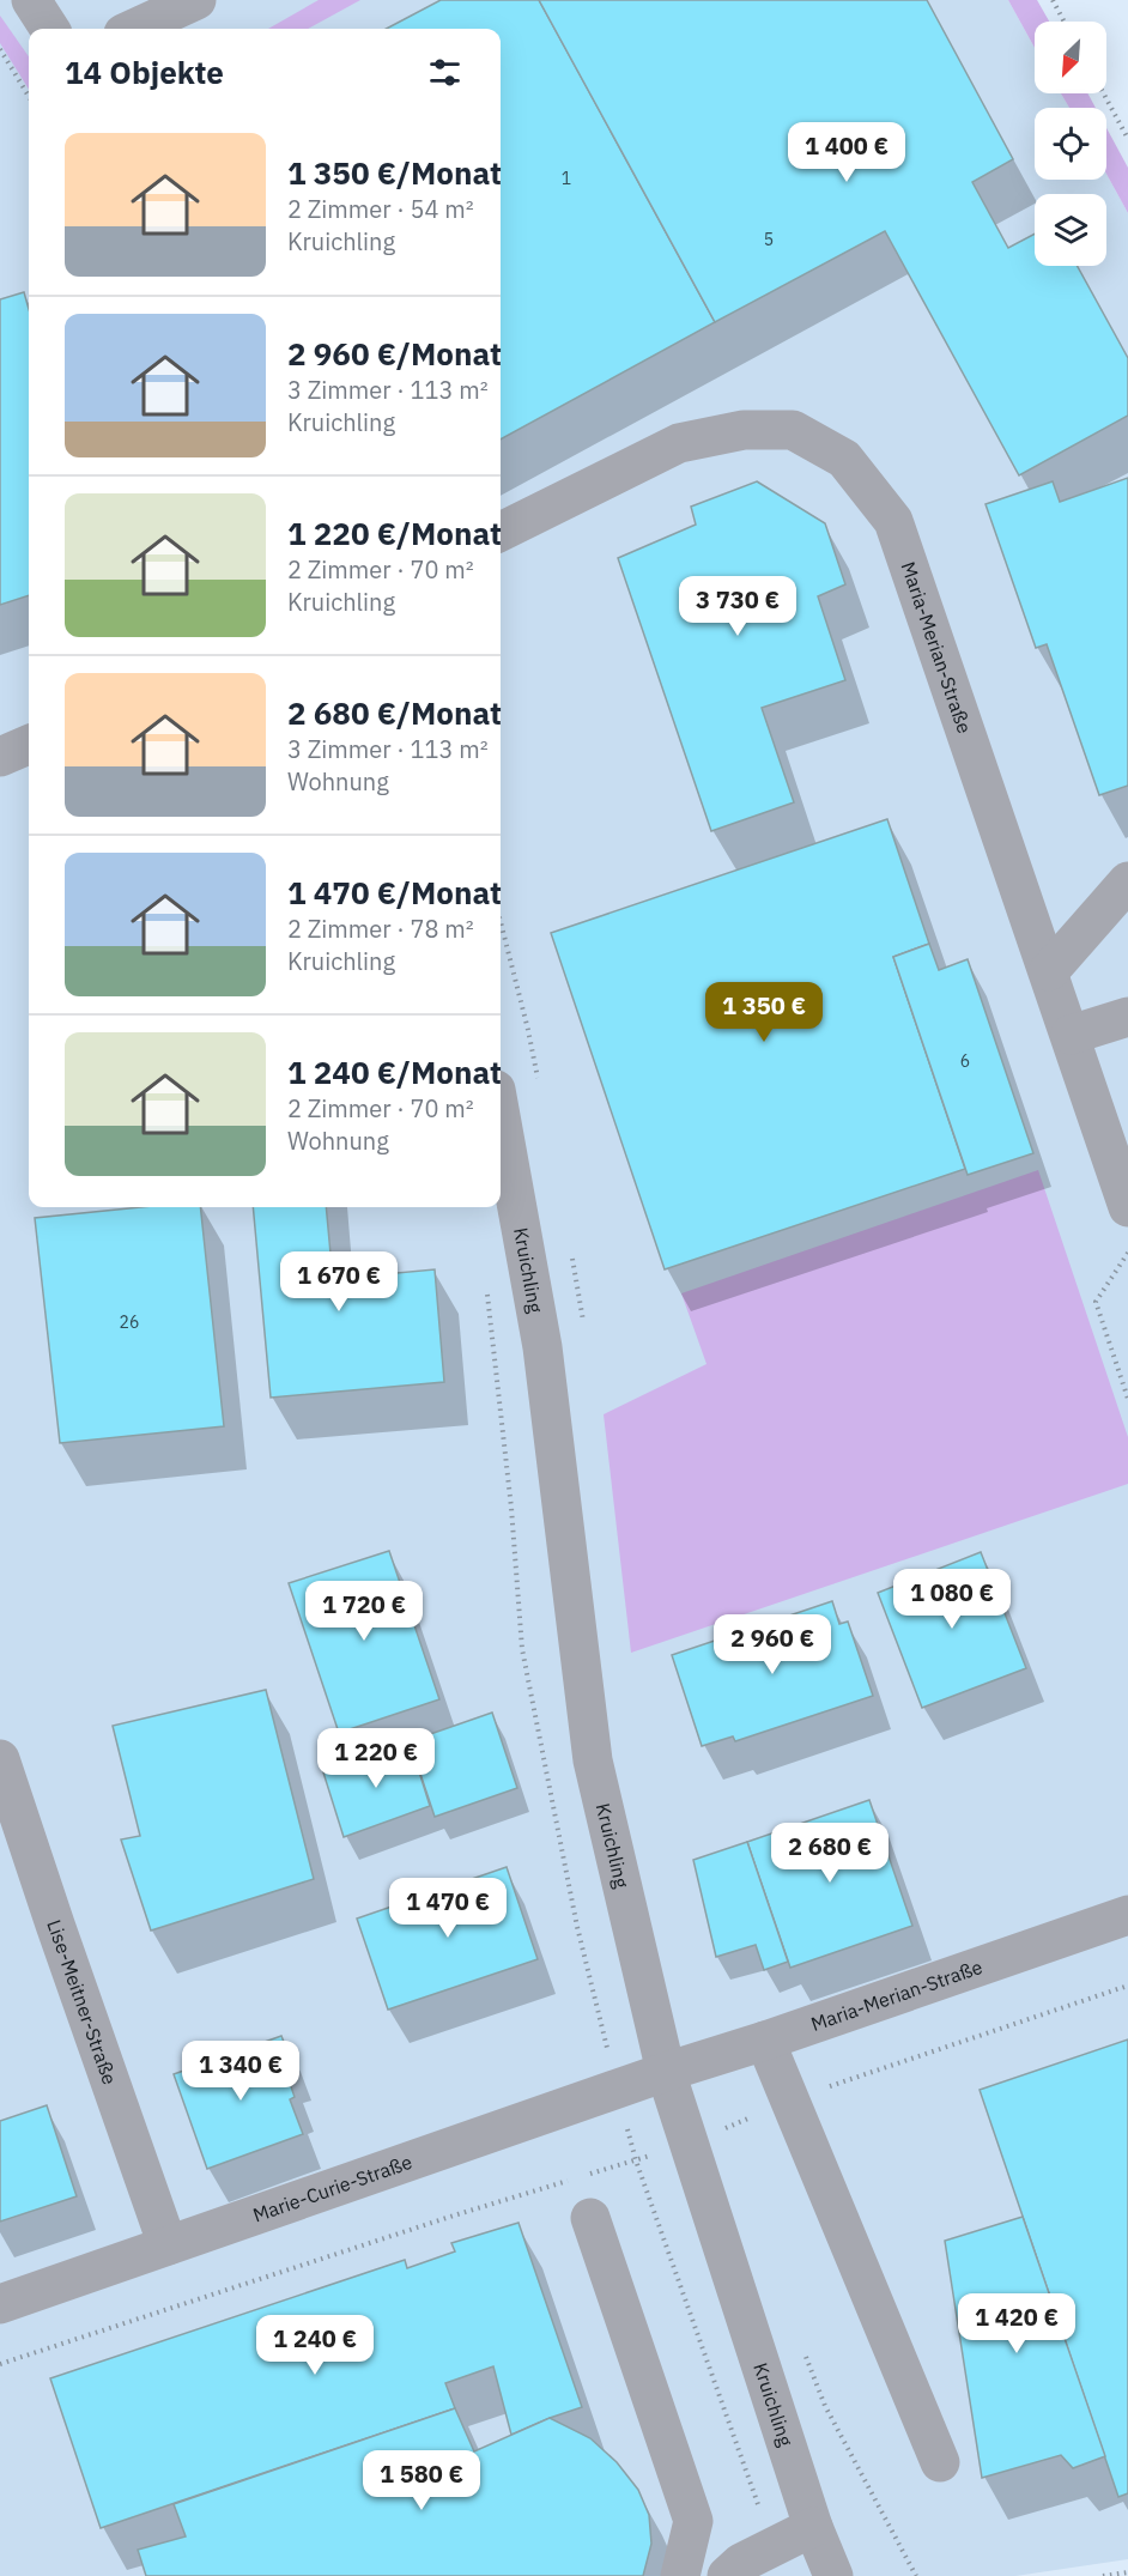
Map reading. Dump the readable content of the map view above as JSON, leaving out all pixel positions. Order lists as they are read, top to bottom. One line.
{"streets":{"street":["Maria-Merian-Straße","Kruichling","Lise-Meitner-Straße","Marie-Curie-Straße"]},"crossings":[["Maria-Merian-Straße","Kruichling"],["Maria-Merian-Straße","Marie-Curie-Straße"],["Kruichling","Marie-Curie-Straße"],["Lise-Meitner-Straße","Marie-Curie-Straße"]],"house_numbers":["1","5","6","26"],"north":"bottom left","page":{"heading":"14 Objekte","list":[{"name":"1 350 €/Monat","note":"2 Zimmer · 54 m² · Kruichling"},{"name":"2 960 €/Monat","note":"3 Zimmer · 113 m² · Kruichling"},{"name":"1 220 €/Monat","note":"2 Zimmer · 70 m² · Kruichling"},{"name":"2 680 €/Monat","note":"3 Zimmer · 113 m² · Wohnung"},{"name":"1 470 €/Monat","note":"2 Zimmer · 78 m² · Kruichling"},{"name":"1 240 €/Monat","note":"2 Zimmer · 70 m² · Wohnung"}],"price":["1 400 €","3 730 €","1 350 €","1 670 €","1 080 €","1 720 €","2 960 €","1 220 €","2 680 €","1 470 €","1 340 €","1 420 €","1 240 €","1 580 €"]}}
